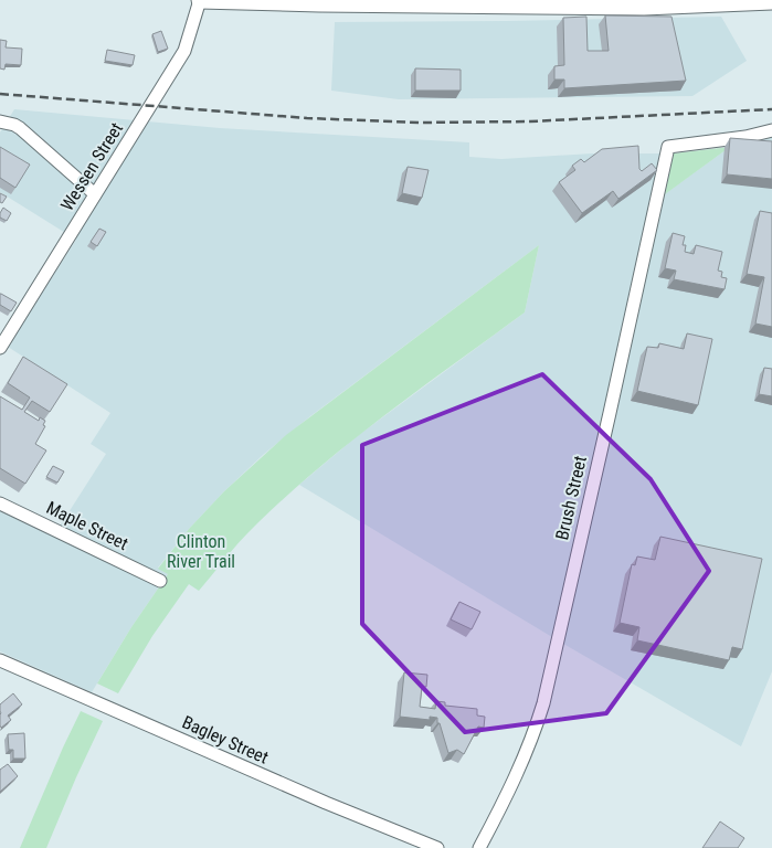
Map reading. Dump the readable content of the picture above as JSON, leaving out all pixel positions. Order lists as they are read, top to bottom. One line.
{"streets":{"street":["Wessen Street","Brush Street","Maple Street","Bagley Street"]},"parks":["Clinton River Trail"]}
